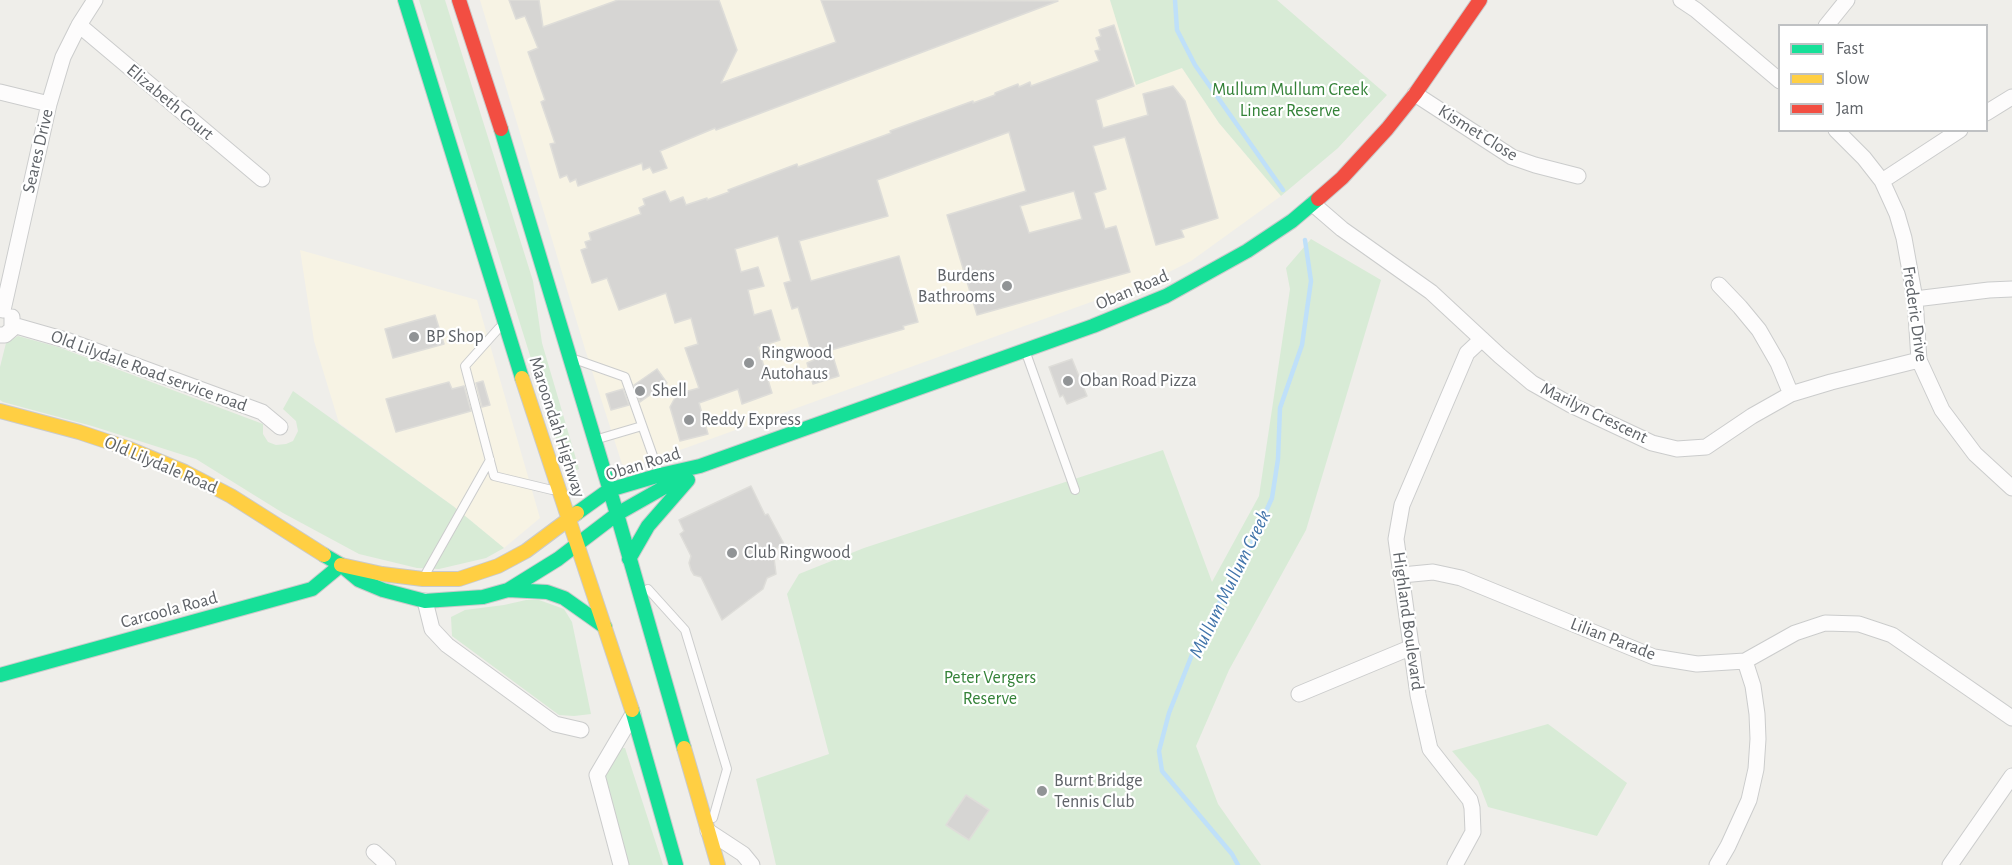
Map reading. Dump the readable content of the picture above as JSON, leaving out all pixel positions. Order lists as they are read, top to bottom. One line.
{"streets":{"main road":["Oban Road","Maroondah Highway","Old Lilydale Road","Carcoola Road"],"street":["Elizabeth Court","Kismet Close","Seares Drive","Frederic Drive","Old Lilydale Road service road","Marilyn Crescent","Highland Boulevard","Lilian Parade"]},"crossings":[["Elizabeth Court","Seares Drive"],["Kismet Close","Oban Road"],["Oban Road","Marilyn Crescent"],["Oban Road","Maroondah Highway"],["Oban Road","Old Lilydale Road"],["Frederic Drive","Marilyn Crescent"],["Marilyn Crescent","Highland Boulevard"],["Maroondah Highway","Old Lilydale Road"],["Old Lilydale Road","Carcoola Road"],["Highland Boulevard","Lilian Parade"]],"water":["Mullum Mullum Creek"],"parks":["Mullum Mullum Creek Linear Reserve","Peter Vergers Reserve"],"places":["Burdens Bathrooms","BP Shop","Ringwood Autohaus","Oban Road Pizza","Shell","Reddy Express","Club Ringwood","Burnt Bridge Tennis Club"],"legend":["Fast","Slow","Jam"]}
